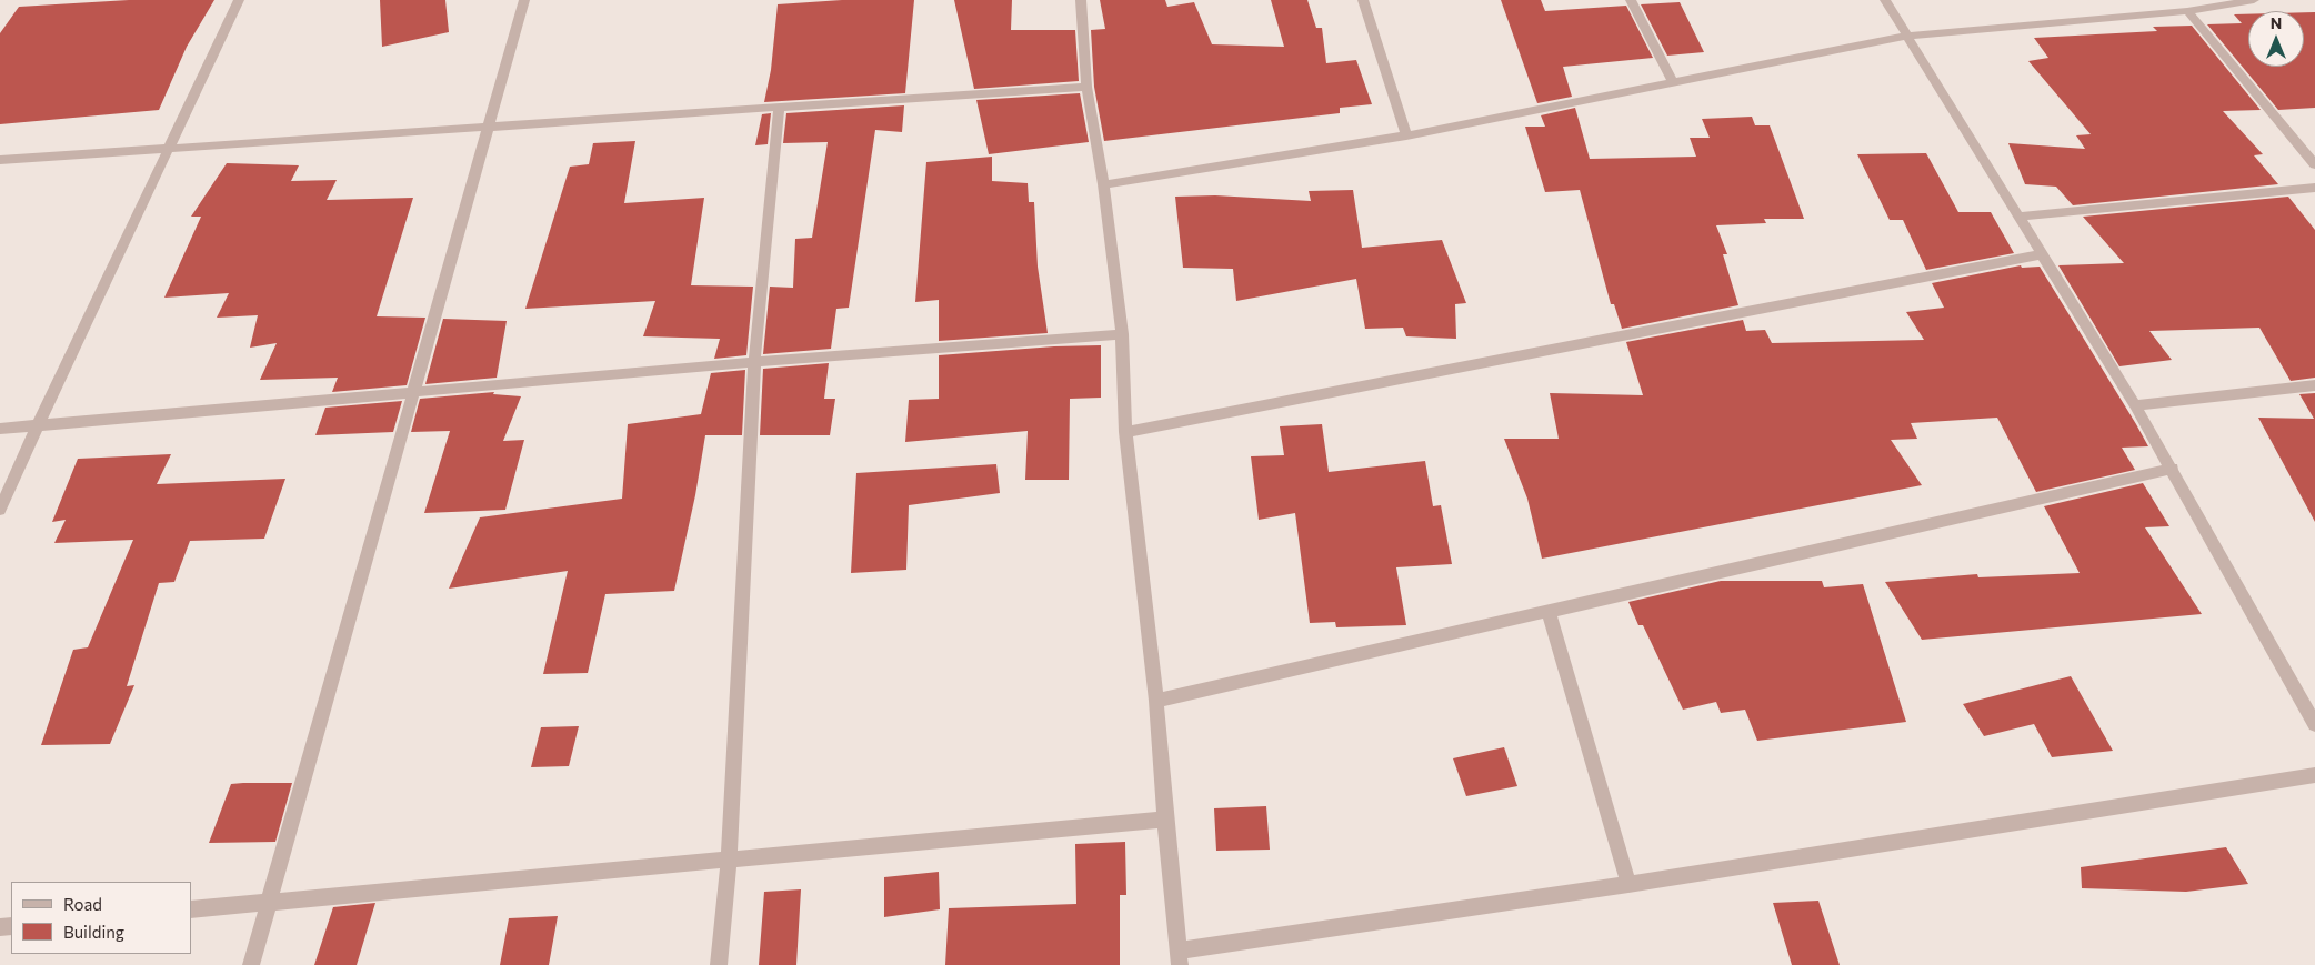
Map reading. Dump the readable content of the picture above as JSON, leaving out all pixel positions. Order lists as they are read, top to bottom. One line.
{"legend":["Road","Building"],"north":"top"}
